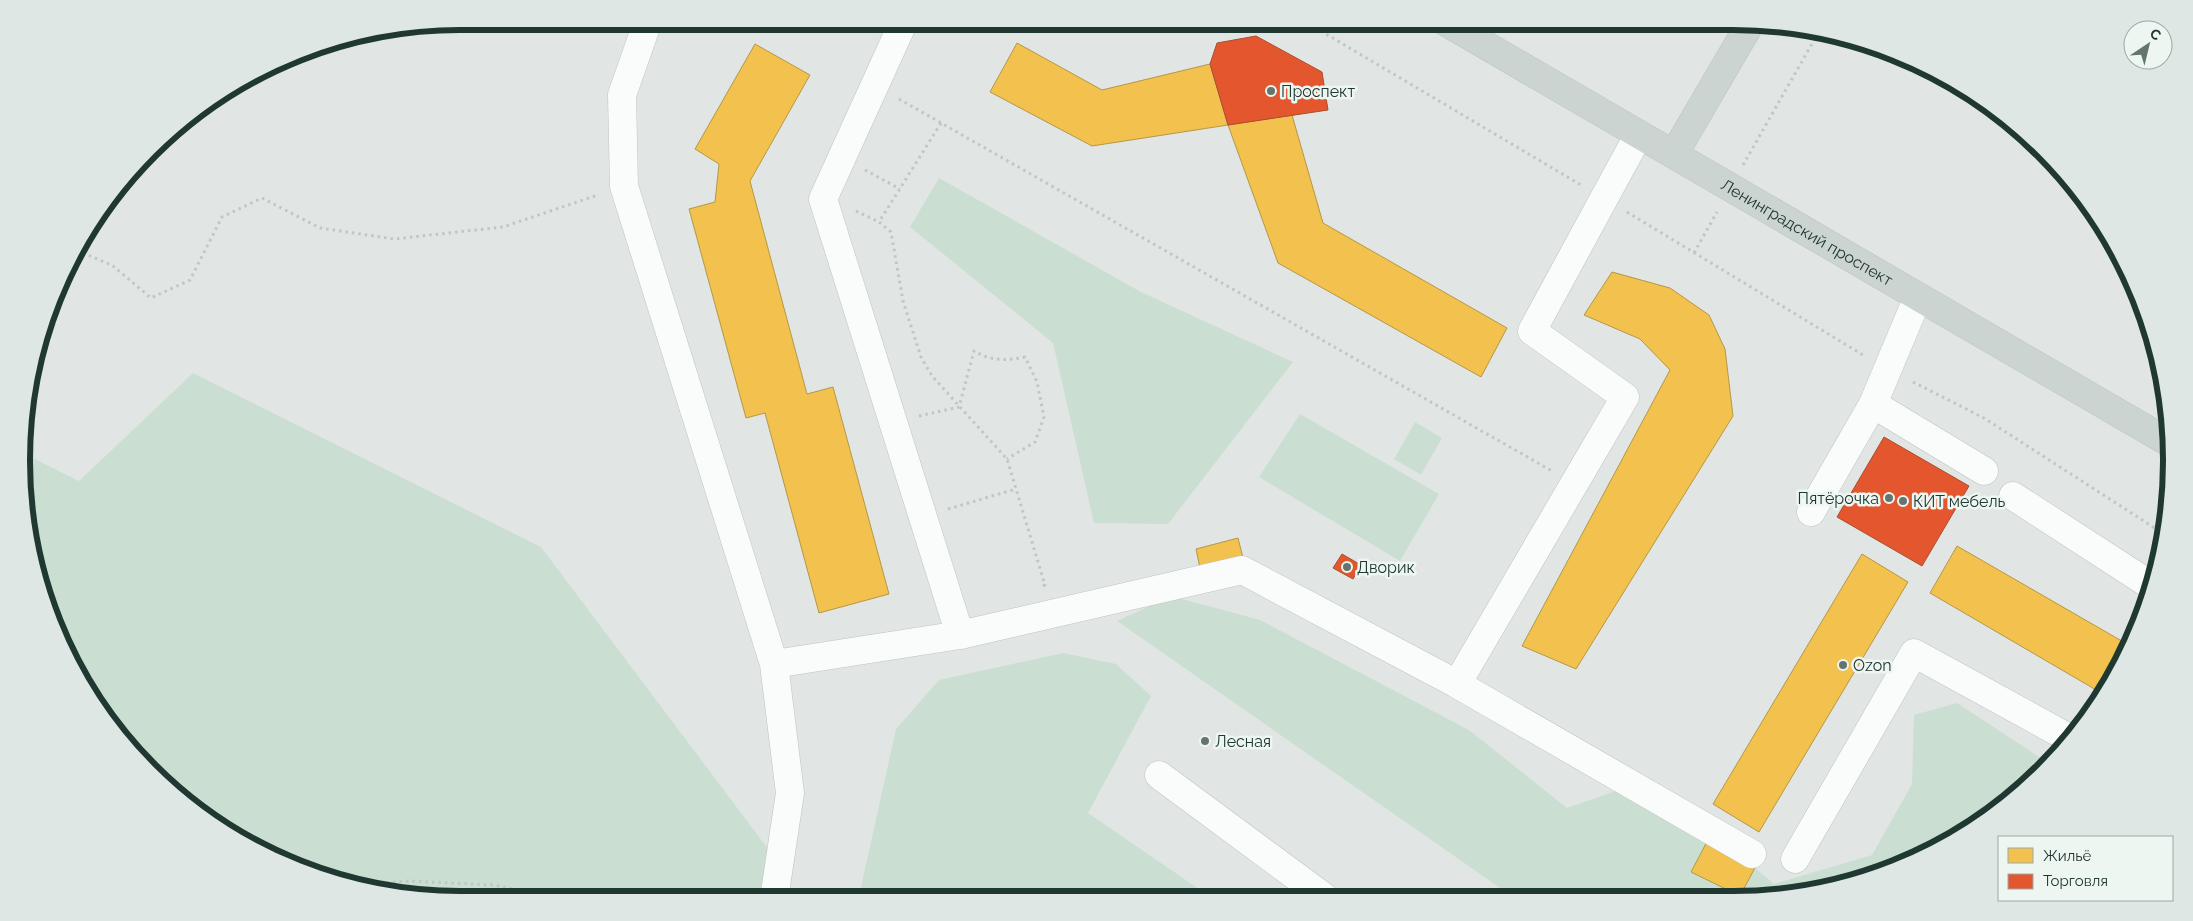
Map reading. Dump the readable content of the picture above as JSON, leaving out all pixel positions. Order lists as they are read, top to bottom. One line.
{"streets":{"main road":["Ленинградский проспект"]},"places":["Проспект","Пятёрочка","КИТ мебель","Дворик","Ozon","Лесная"],"legend":["Жильё","Торговля"],"north":"top right"}
